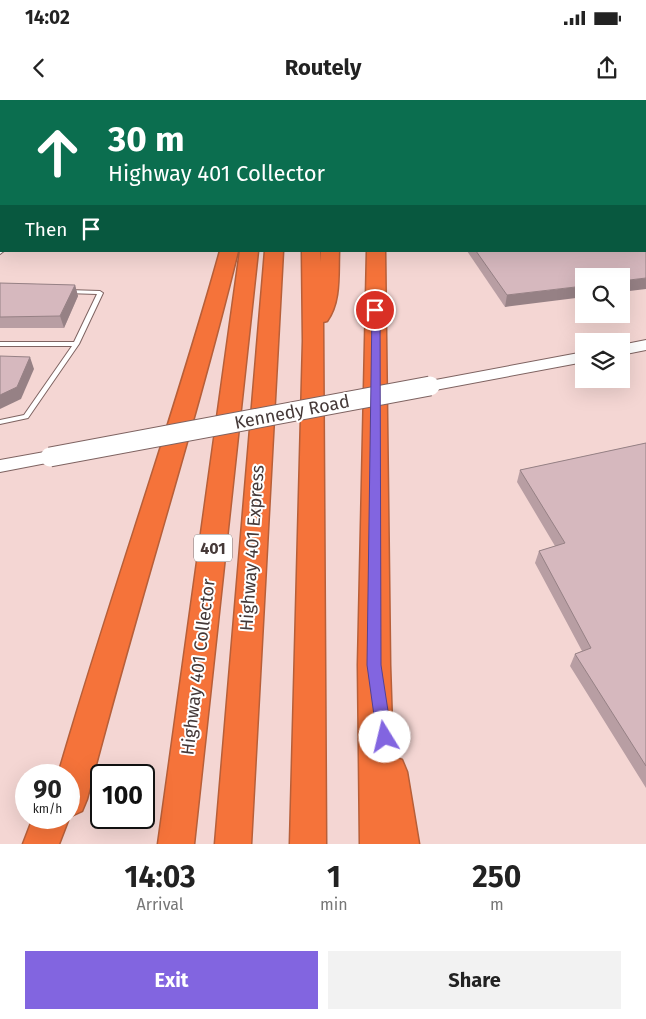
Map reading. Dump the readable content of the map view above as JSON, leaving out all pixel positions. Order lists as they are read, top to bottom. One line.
{"streets":{"highway":["401","Highway 401 Express","Highway 401 Collector"],"main road":["Kennedy Road"]},"page":{"status":"14:02","header":"Routely","turn":["30 m","Highway 401 Collector"],"then":"Then","speed":"90 km/h","limit":"100","eta":["14:03","Arrival","1","min","250","m"],"buttons":["Exit","Share"]}}
